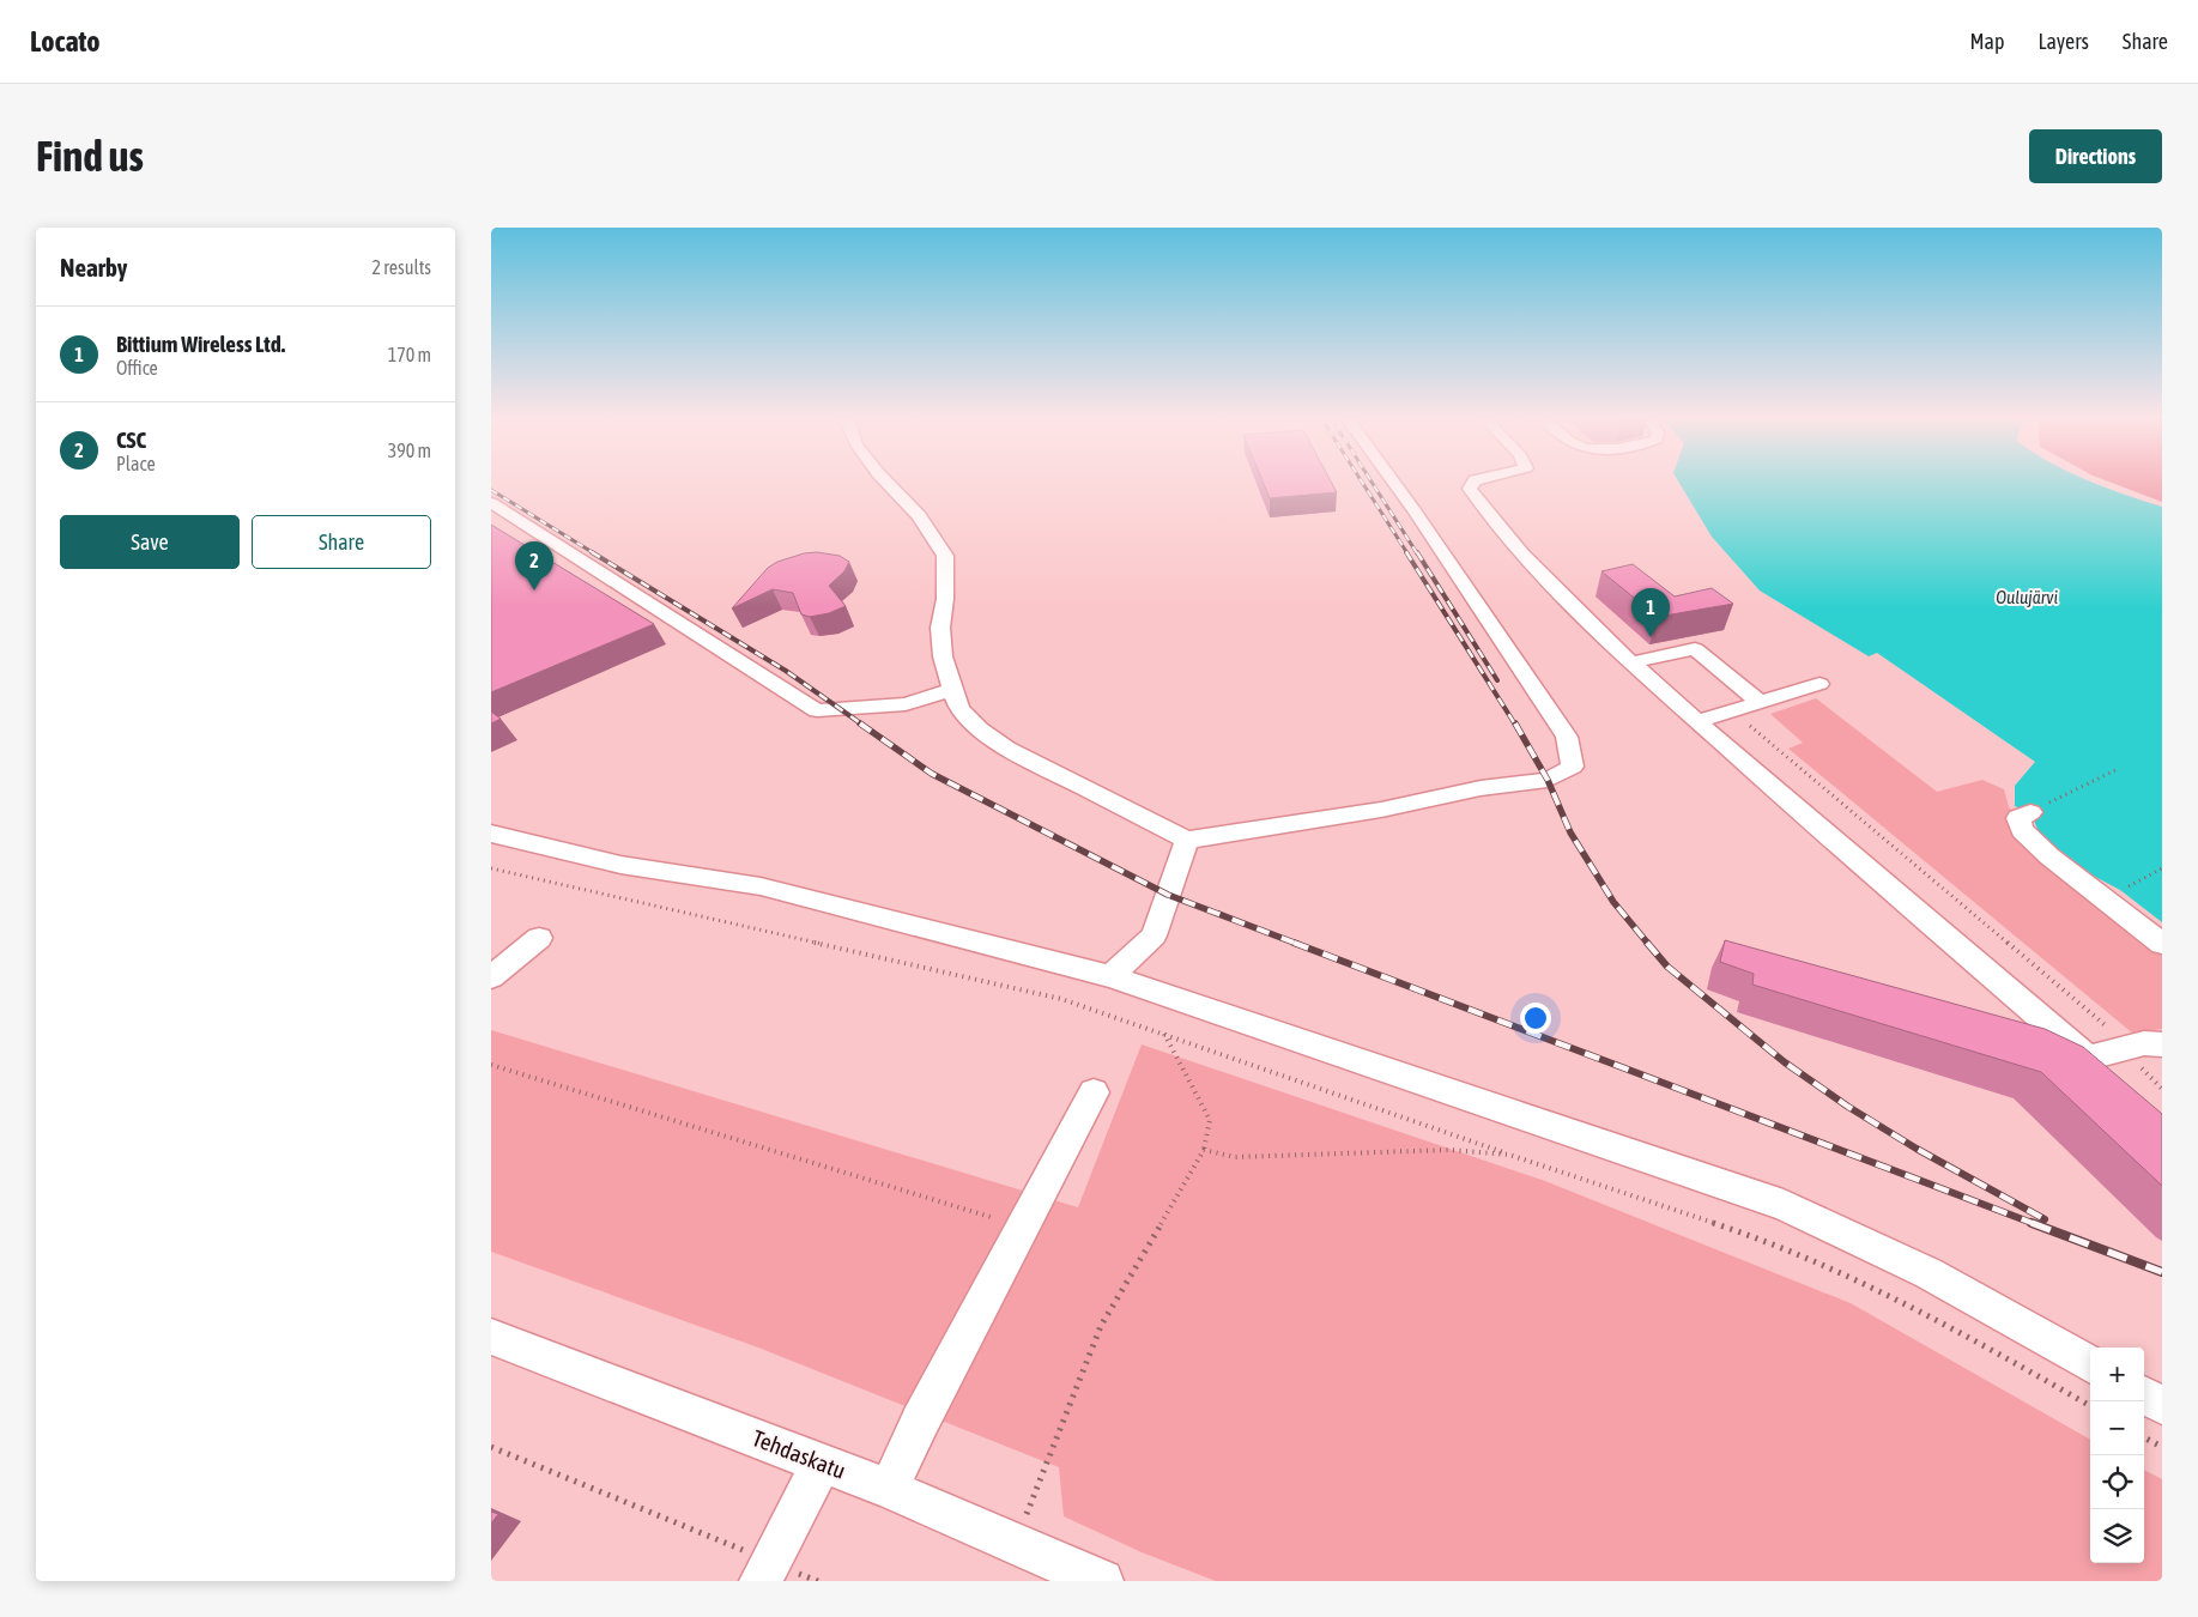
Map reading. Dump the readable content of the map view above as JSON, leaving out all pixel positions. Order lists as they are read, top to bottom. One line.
{"streets":{"street":["Tehdaskatu"]},"water":["Oulujärvi"],"page":{"header":"Locato","nav":["Map","Layers","Share"],"buttons":["Directions",["Save","Share"]],"title":"Find us","heading":["Nearby","2 results"],"list":[{"mark":"1","name":"Bittium Wireless Ltd.","note":"Office","value":"170 m"},{"mark":"2","name":"CSC","note":"Place","value":"390 m"}],"pins":["2","1"],"map_buttons":["+","−"]}}
